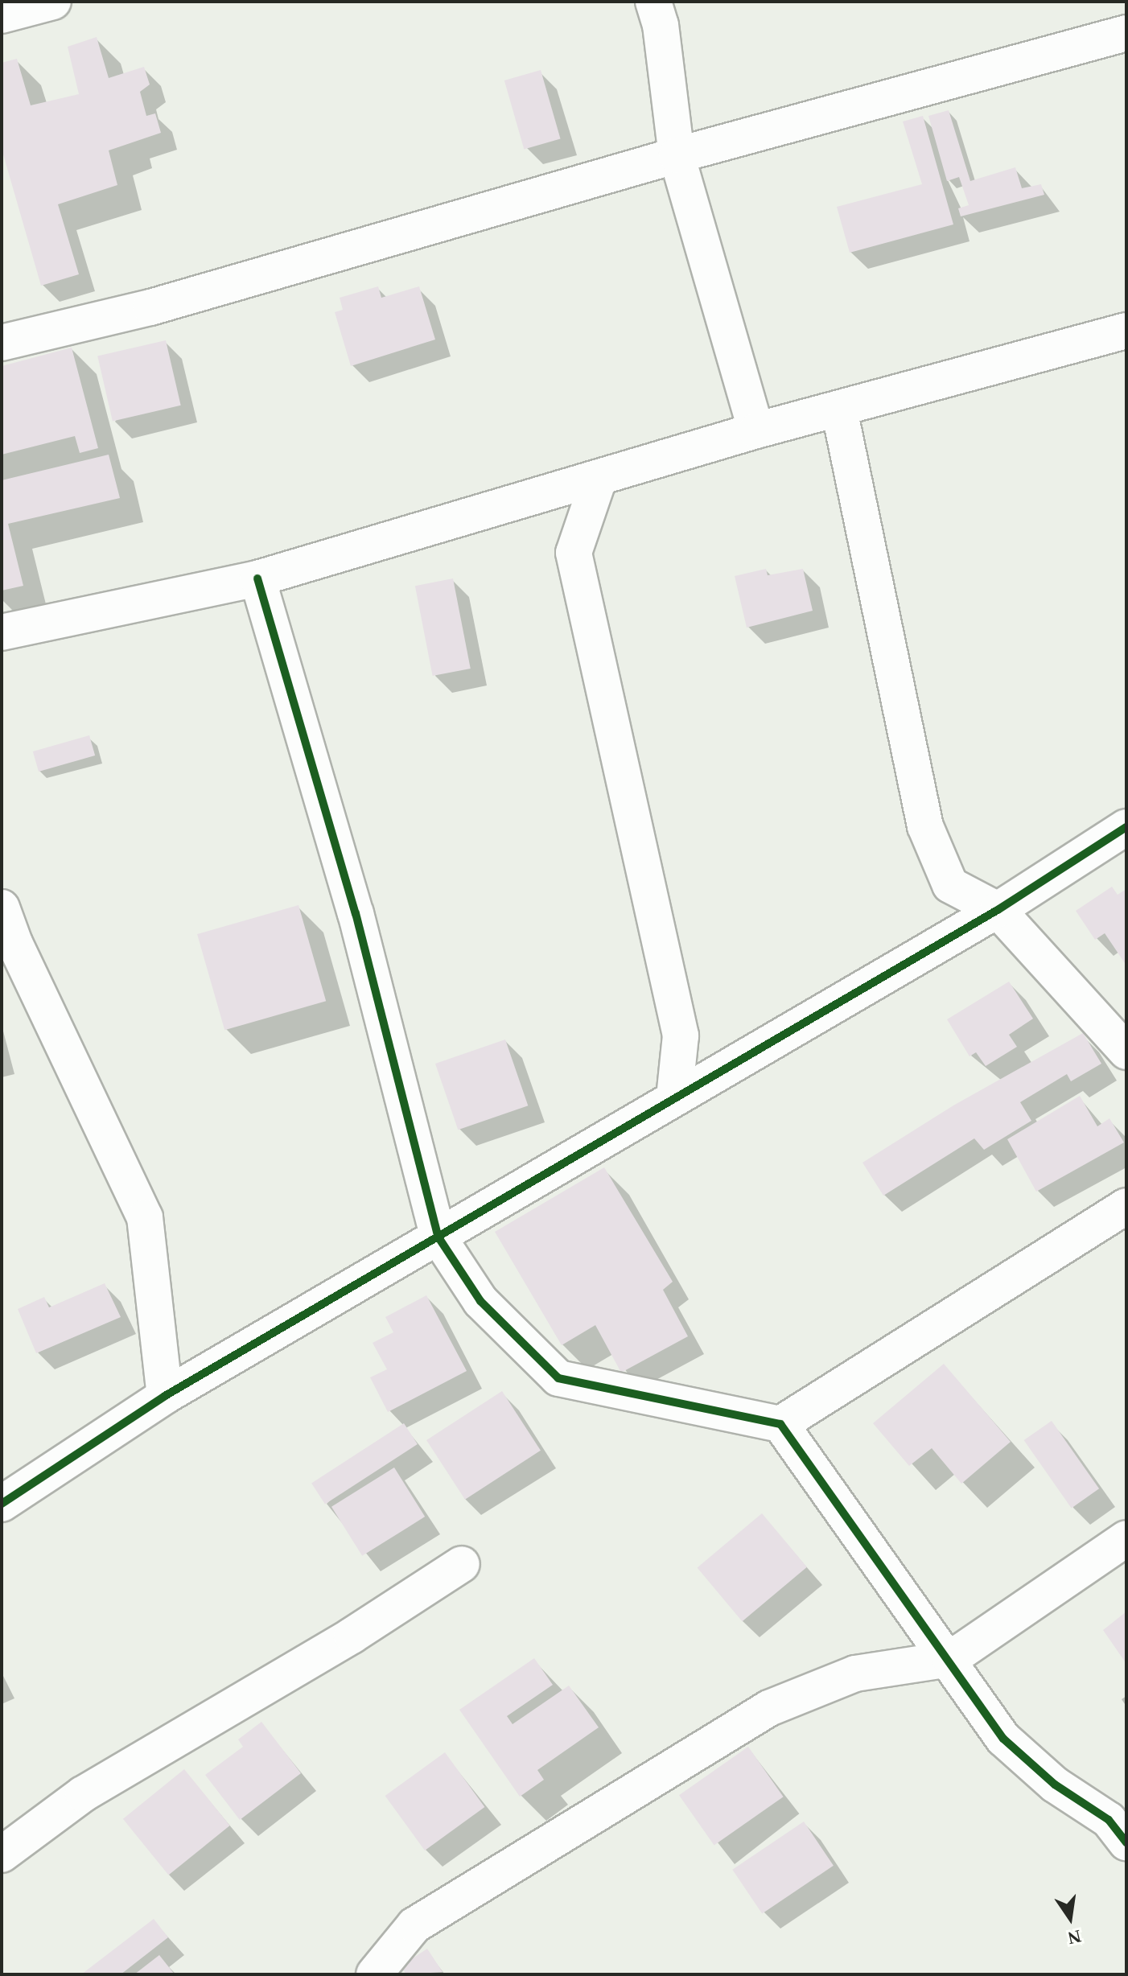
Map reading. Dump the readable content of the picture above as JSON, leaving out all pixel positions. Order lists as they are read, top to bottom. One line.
{"north":"bottom"}
